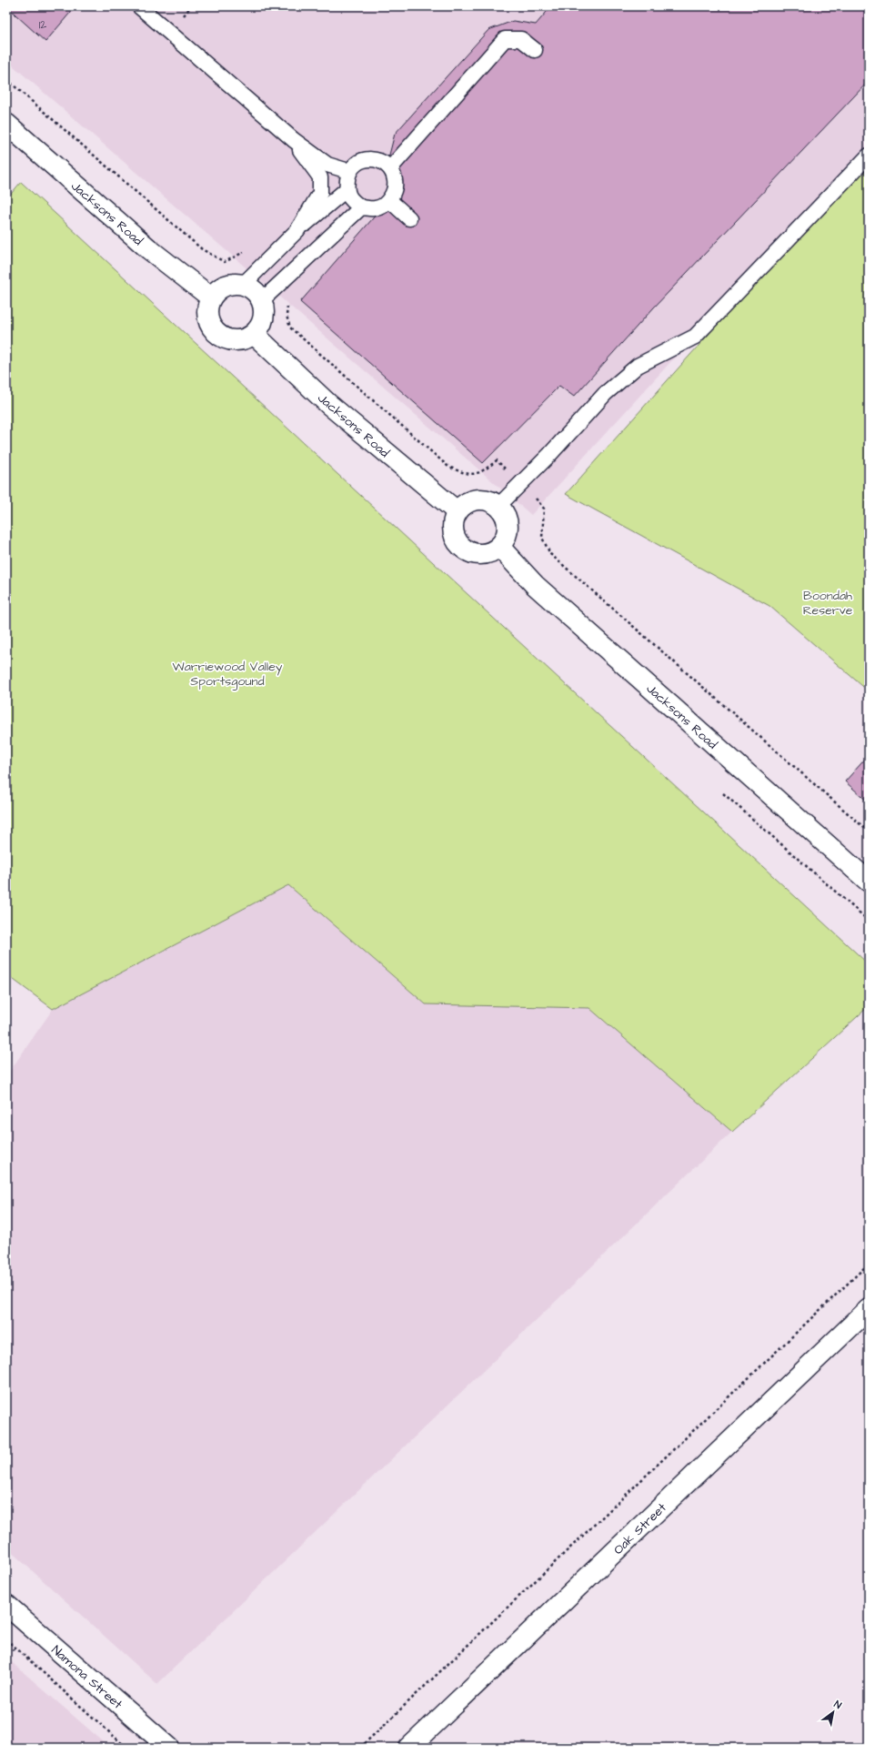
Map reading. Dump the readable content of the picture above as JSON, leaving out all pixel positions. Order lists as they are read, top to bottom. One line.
{"streets":{"street":["Jacksons Road","Oak Street","Namona Street"]},"parks":["Boondah Reserve","Warriewood Valley Sportsgound"],"house_numbers":["12"],"north":"top right"}
